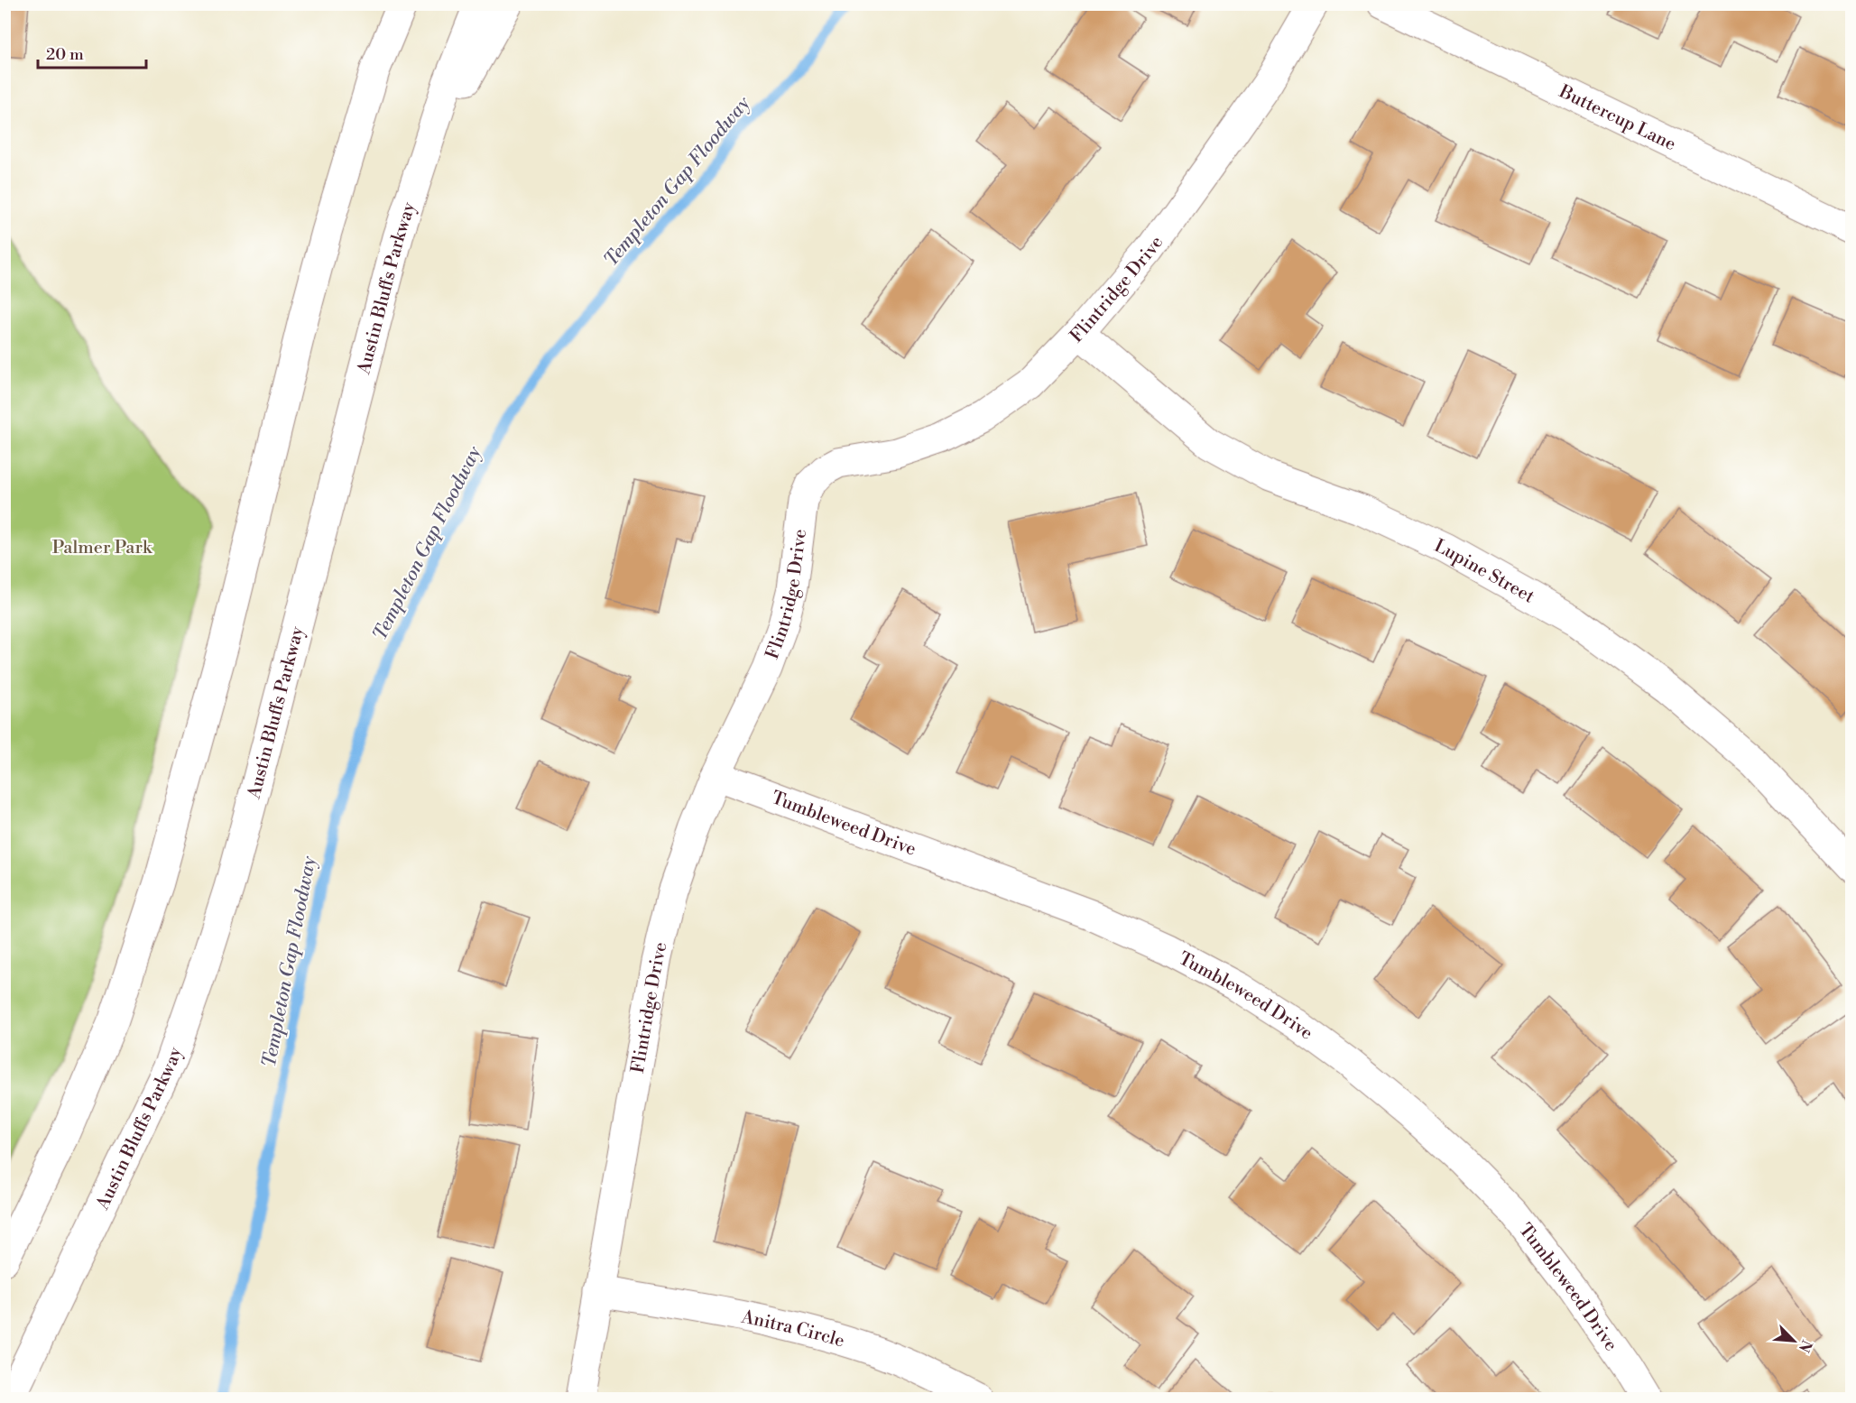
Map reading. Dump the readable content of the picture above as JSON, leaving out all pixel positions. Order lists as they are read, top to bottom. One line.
{"streets":{"street":["Buttercup Lane","Austin Bluffs Parkway","Flintridge Drive","Lupine Street","Tumbleweed Drive","Anitra Circle"]},"crossings":[["Flintridge Drive","Lupine Street"],["Flintridge Drive","Tumbleweed Drive"],["Flintridge Drive","Anitra Circle"]],"water":["Templeton Gap Floodway"],"parks":["Palmer Park"],"scale_bar":"20 m","north":"bottom right"}
